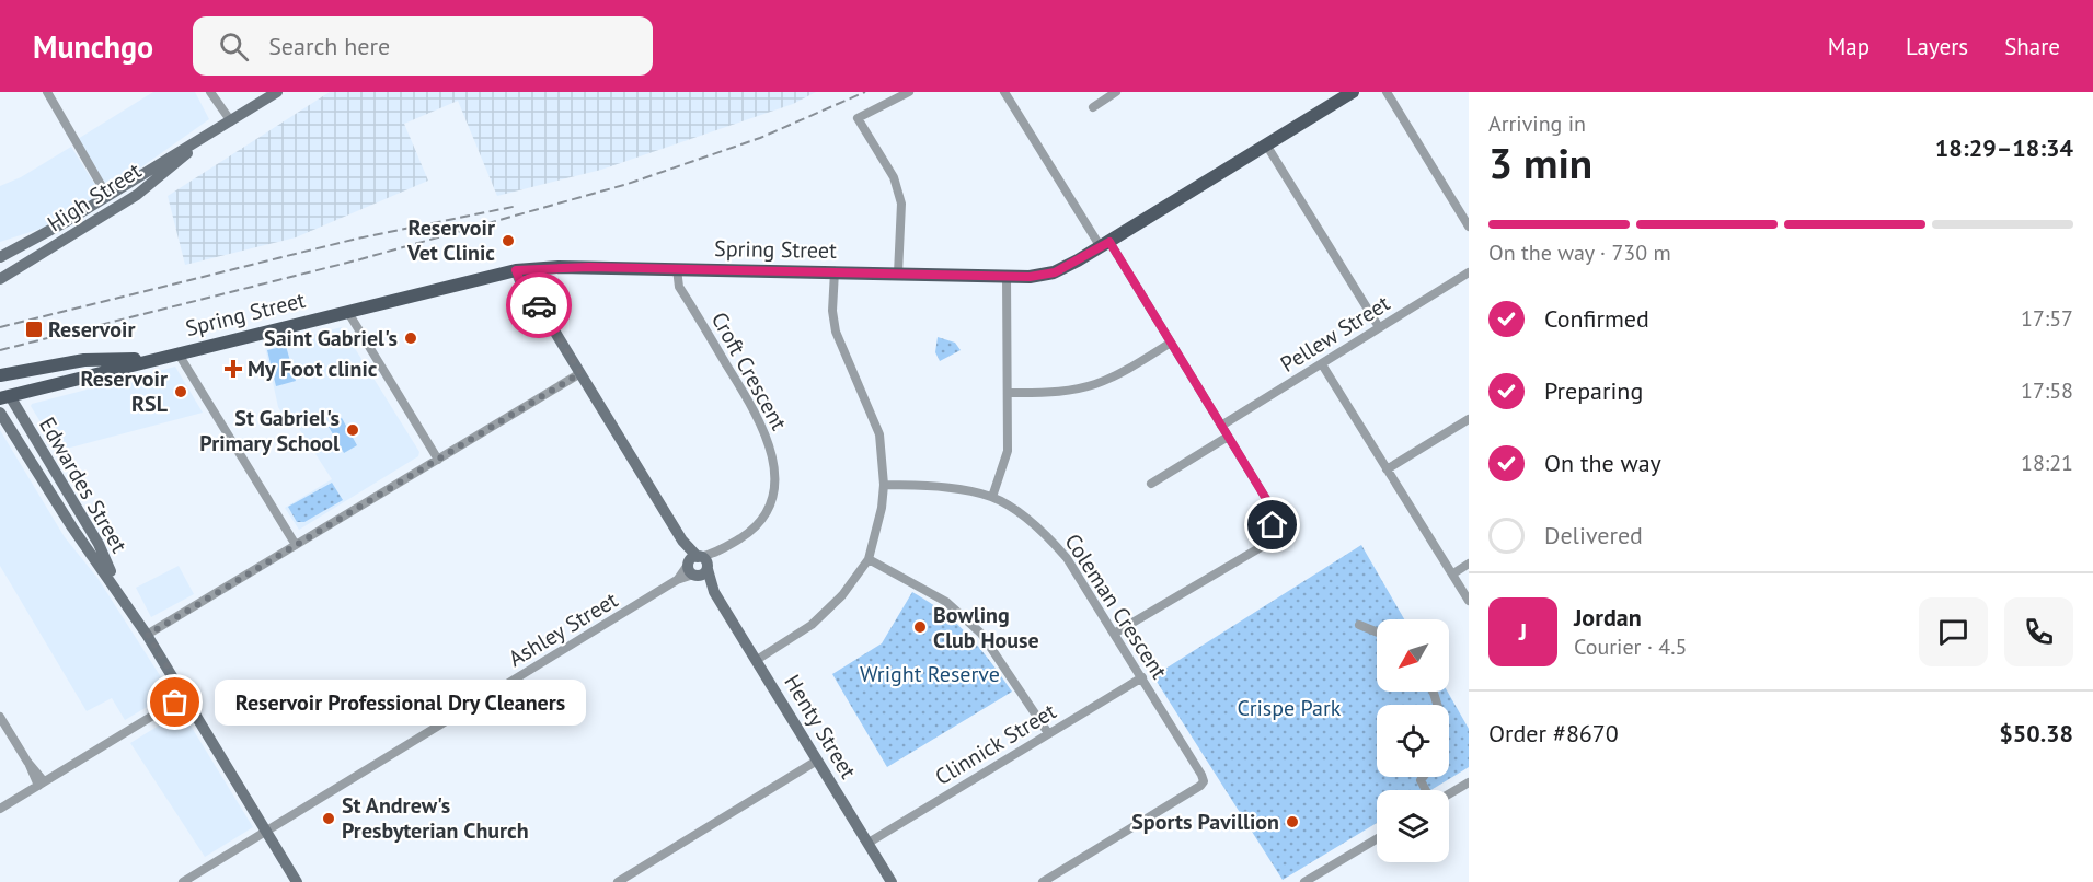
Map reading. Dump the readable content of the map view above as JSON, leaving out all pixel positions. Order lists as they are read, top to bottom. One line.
{"streets":{"main road":["Spring Street"],"street":["High Street","Pellew Street","Croft Crescent","Edwardes Street","Coleman Crescent","Ashley Street","Henty Street","Clinnick Street"]},"crossings":[["Spring Street","Croft Crescent"],["Spring Street","Edwardes Street"],["Croft Crescent","Ashley Street"],["Croft Crescent","Henty Street"],["Edwardes Street","Ashley Street"],["Coleman Crescent","Clinnick Street"],["Ashley Street","Henty Street"],["Henty Street","Clinnick Street"]],"parks":["Wright Reserve","Crispe Park"],"places":{"other":["Reservoir Vet Clinic","Saint Gabriel's","Reservoir RSL","St Gabriel's Primary School","Bowling Club House","Reservoir Professional Dry Cleaners","St Andrew's Presbyterian Church","Sports Pavillion"],"transit":["Reservoir"],"health":["My Foot clinic"]},"north":"bottom left","page":{"header":"Munchgo","search":"Search here","nav":["Map","Layers","Share"],"heading":["3 min","Arriving in","18:29–18:34"],"panel":["Jordan","Courier · 4.5","Order #8670","$50.38"],"bar":"On the way · 730 m","list":[["Confirmed","17:57"],["Preparing","17:58"],["On the way","18:21"],"Delivered"],"round":"J","bubble":"Reservoir Professional Dry Cleaners"}}
